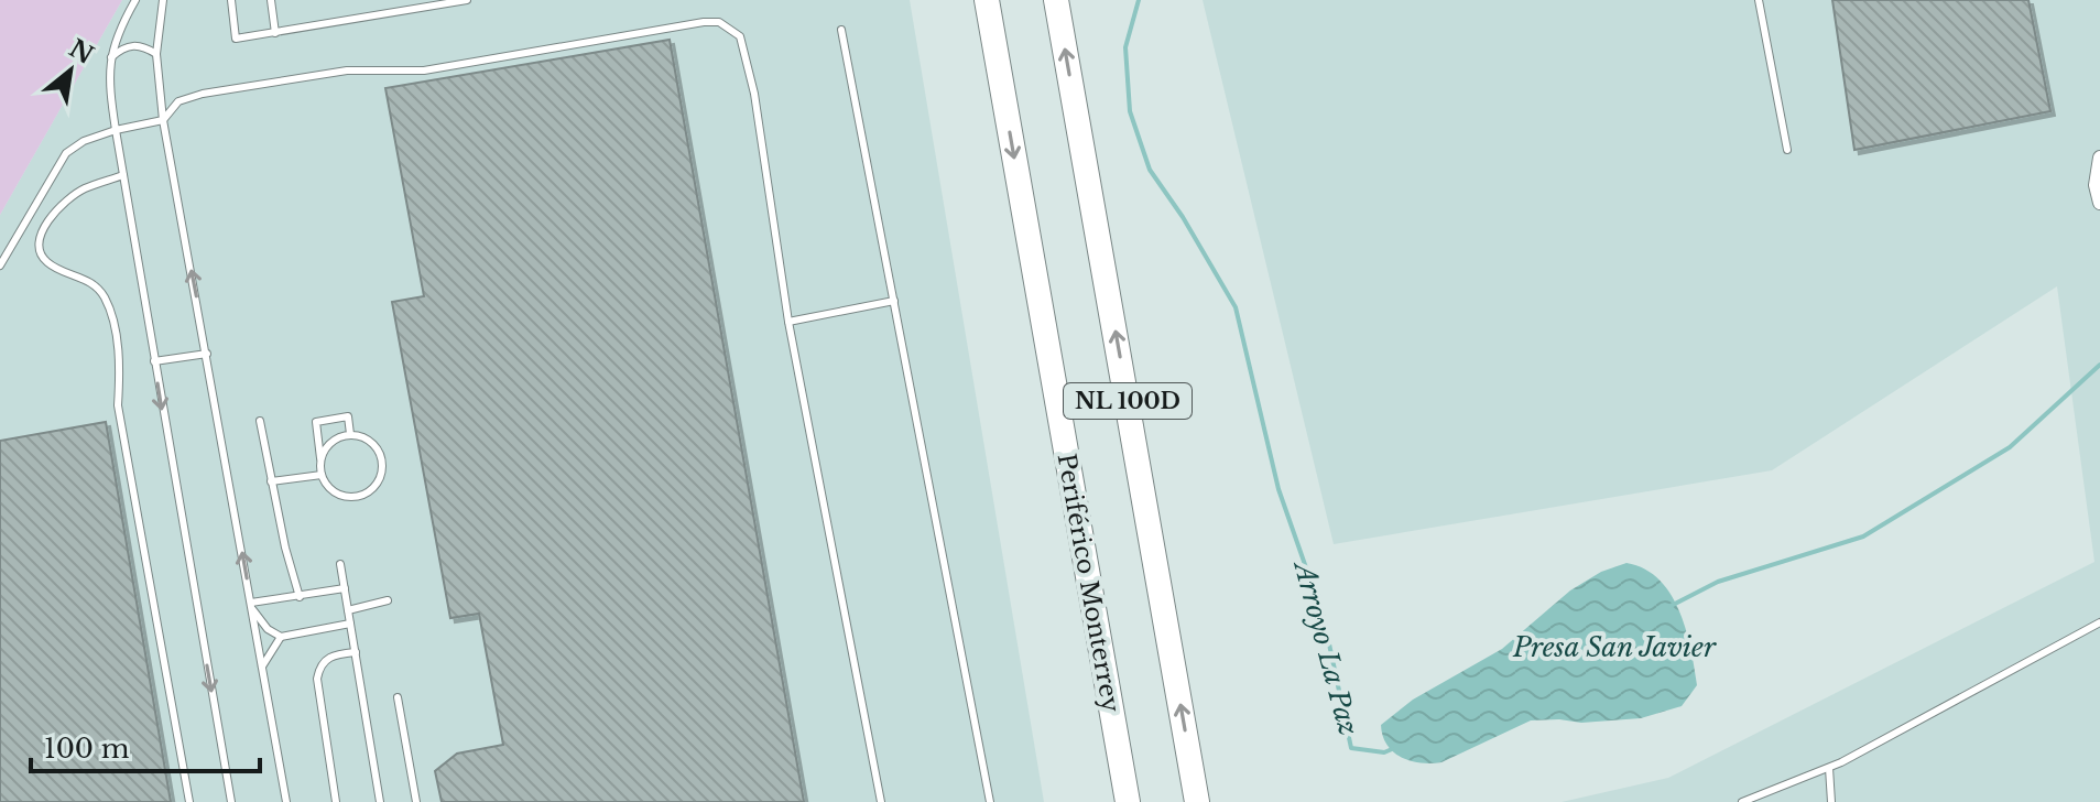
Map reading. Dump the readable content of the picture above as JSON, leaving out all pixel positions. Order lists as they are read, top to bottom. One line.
{"streets":{"highway":["NL 100D","Periférico Monterrey"]},"water":["Presa San Javier","Arroyo La Paz"],"scale_bar":"100 m","north":"top right"}
